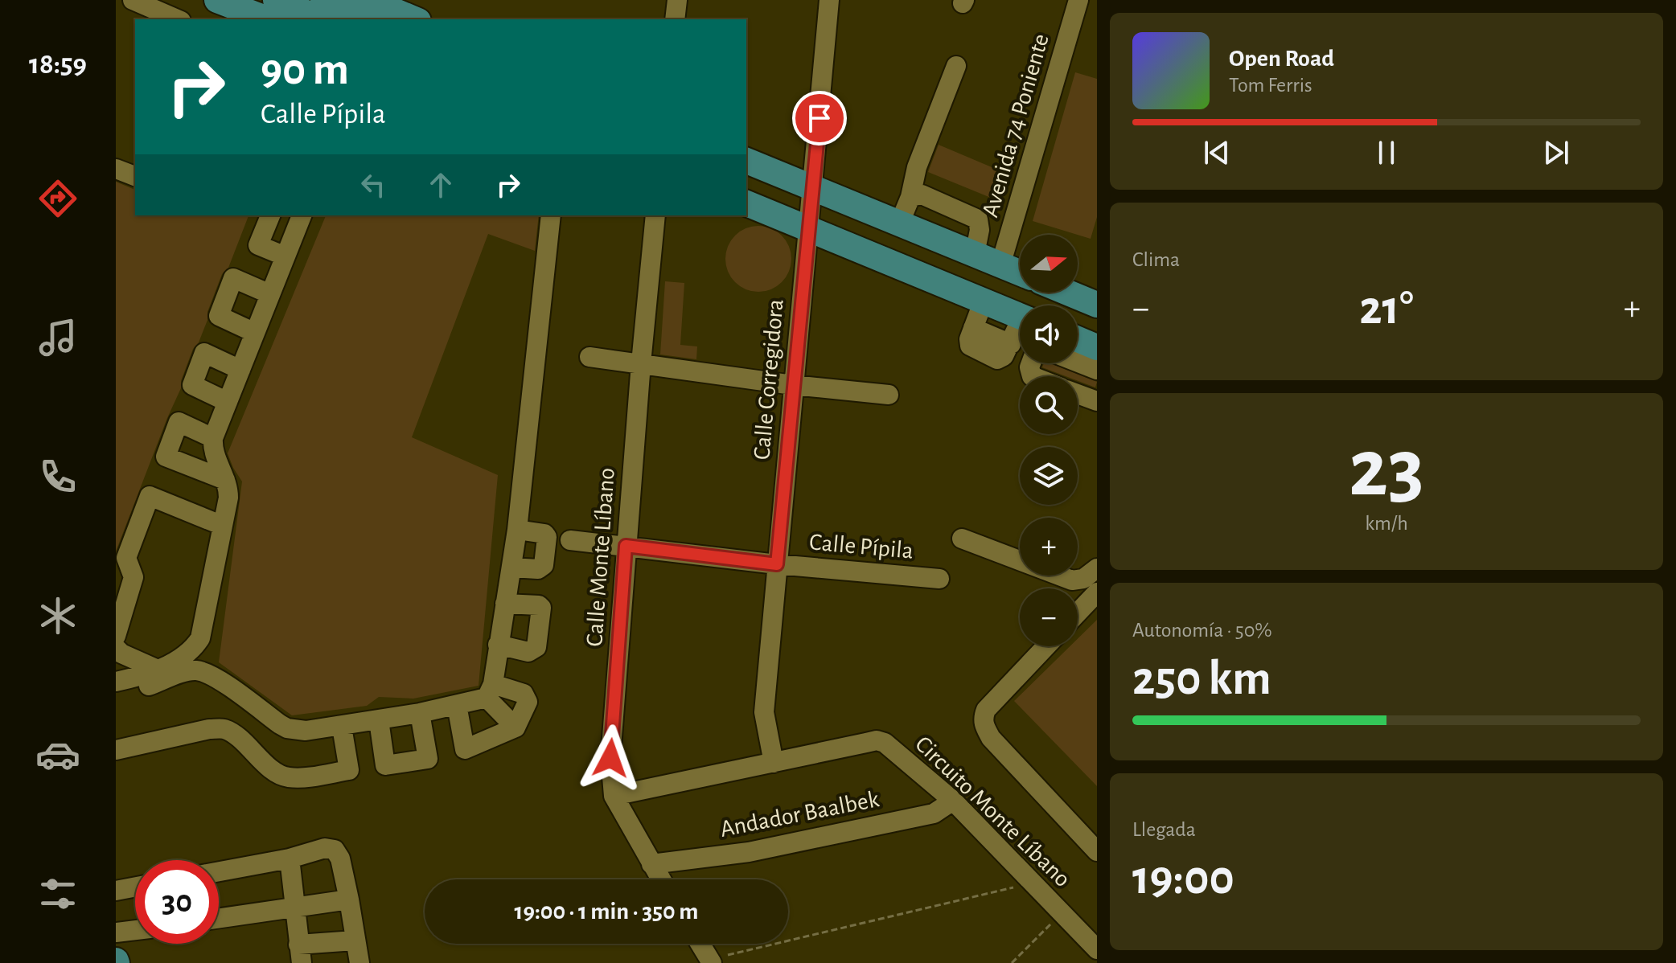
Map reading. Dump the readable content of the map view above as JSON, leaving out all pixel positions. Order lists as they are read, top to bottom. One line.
{"streets":{"street":["Avenida 74 Poniente","Calle Corregidora","Calle Pípila","Calle Monte Líbano","Circuito Monte Líbano","Andador Baalbek"]},"crossings":[["Calle Corregidora","Calle Pípila"],["Calle Corregidora","Circuito Monte Líbano"],["Calle Pípila","Calle Monte Líbano"],["Calle Monte Líbano","Circuito Monte Líbano"],["Calle Monte Líbano","Andador Baalbek"],["Circuito Monte Líbano","Andador Baalbek"]],"north":"right","page":{"tabs":"18:59","turn":["90 m","Calle Pípila"],"song":["Open Road","Tom Ferris"],"tile":["Clima",["23","km/h"],["Autonomía · 50%","250 km"],["Llegada","19:00"]],"map_buttons":["+","−"],"heat":["−","21°","+"],"limit":"30","trip":"19:00 · 1 min · 350 m"}}
